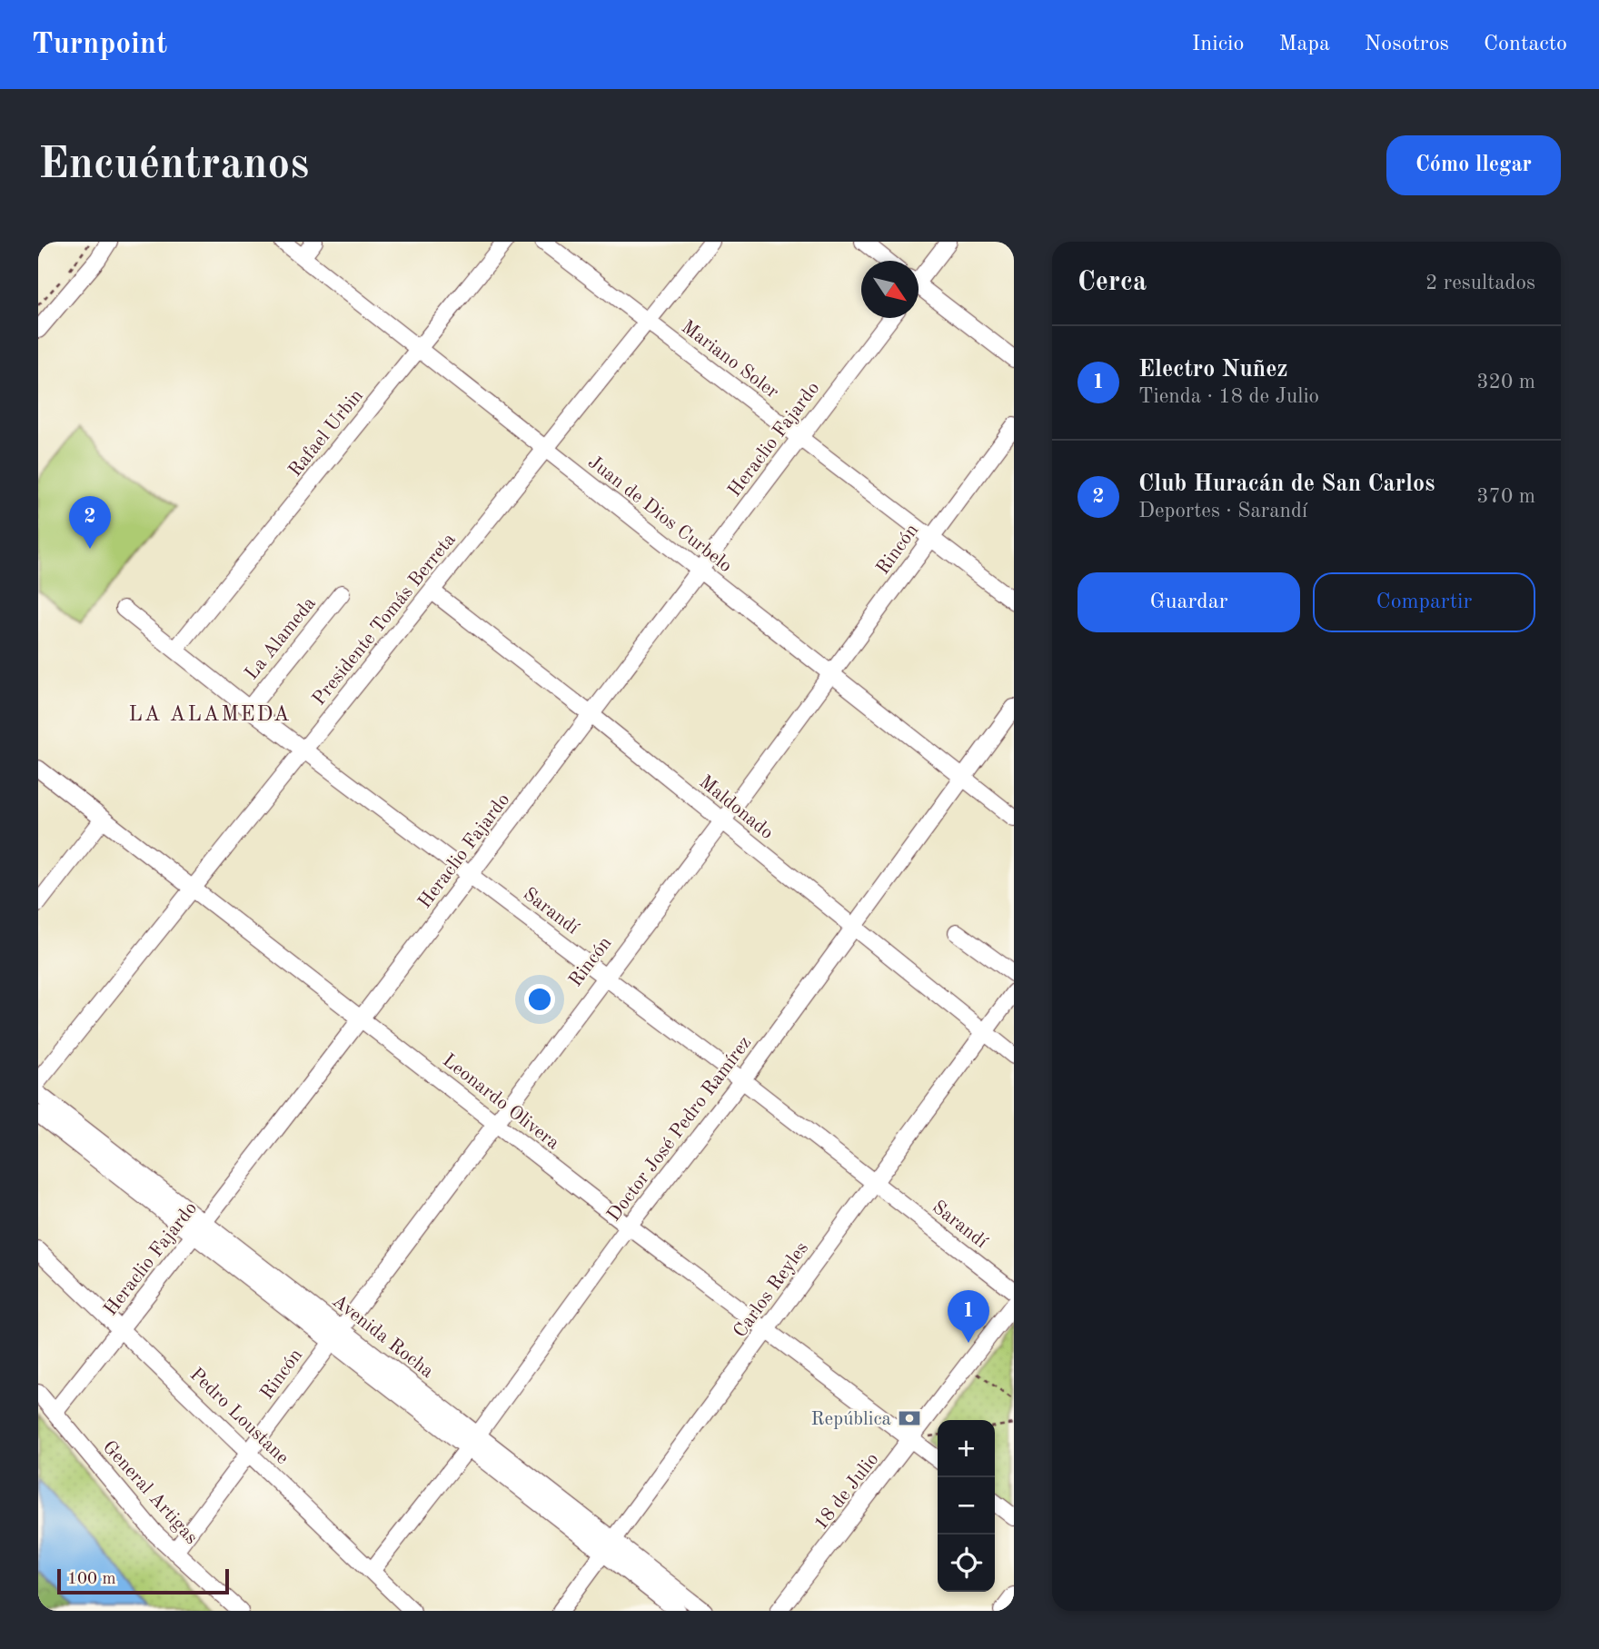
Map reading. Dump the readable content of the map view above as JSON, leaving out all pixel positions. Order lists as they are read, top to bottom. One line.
{"streets":{"street":["Mariano Soler","Rafael Urbin","Heraclio Fajardo","Juan de Dios Curbelo","Rincón","Presidente Tomás Berreta","La Alameda","Maldonado","Sarandí","Leonardo Olivera","Doctor José Pedro Ramírez","Carlos Reyles","Avenida Rocha","Pedro Loustane","18 de Julio","General Artigas"]},"crossings":[["Mariano Soler","Heraclio Fajardo"],["Mariano Soler","Rincón"],["Mariano Soler","Presidente Tomás Berreta"],["Rafael Urbin","Juan de Dios Curbelo"],["Rafael Urbin","Sarandí"],["Heraclio Fajardo","Juan de Dios Curbelo"],["Heraclio Fajardo","Maldonado"],["Heraclio Fajardo","Sarandí"],["Heraclio Fajardo","Leonardo Olivera"],["Heraclio Fajardo","Avenida Rocha"],["Heraclio Fajardo","Pedro Loustane"],["Heraclio Fajardo","General Artigas"],["Juan de Dios Curbelo","Rincón"],["Juan de Dios Curbelo","Presidente Tomás Berreta"],["Juan de Dios Curbelo","Doctor José Pedro Ramírez"],["Rincón","Maldonado"],["Rincón","Sarandí"],["Rincón","Leonardo Olivera"],["Rincón","Avenida Rocha"],["Rincón","Pedro Loustane"],["Rincón","General Artigas"],["Presidente Tomás Berreta","Maldonado"],["Presidente Tomás Berreta","Sarandí"],["Presidente Tomás Berreta","Leonardo Olivera"],["La Alameda","Sarandí"],["Maldonado","Doctor José Pedro Ramírez"],["Maldonado","Carlos Reyles"],["Sarandí","Doctor José Pedro Ramírez"],["Sarandí","Carlos Reyles"],["Leonardo Olivera","Doctor José Pedro Ramírez"],["Leonardo Olivera","Carlos Reyles"],["Leonardo Olivera","18 de Julio"],["Doctor José Pedro Ramírez","Avenida Rocha"],["Doctor José Pedro Ramírez","Pedro Loustane"],["Carlos Reyles","Avenida Rocha"]],"districts":["LA ALAMEDA"],"places":{"bank":["República"]},"scale_bar":"100 m","north":"bottom right","page":{"header":"Turnpoint","nav":["Inicio","Mapa","Nosotros","Contacto"],"buttons":["Cómo llegar",["Guardar","Compartir"]],"title":"Encuéntranos","heading":["Cerca","2 resultados"],"list":[{"mark":"1","name":"Electro Nuñez","note":"Tienda · 18 de Julio","value":"320 m"},{"mark":"2","name":"Club Huracán de San Carlos","note":"Deportes · Sarandí","value":"370 m"}],"pins":["2","1"],"map_buttons":["+","−"],"scale":"100 m"}}
